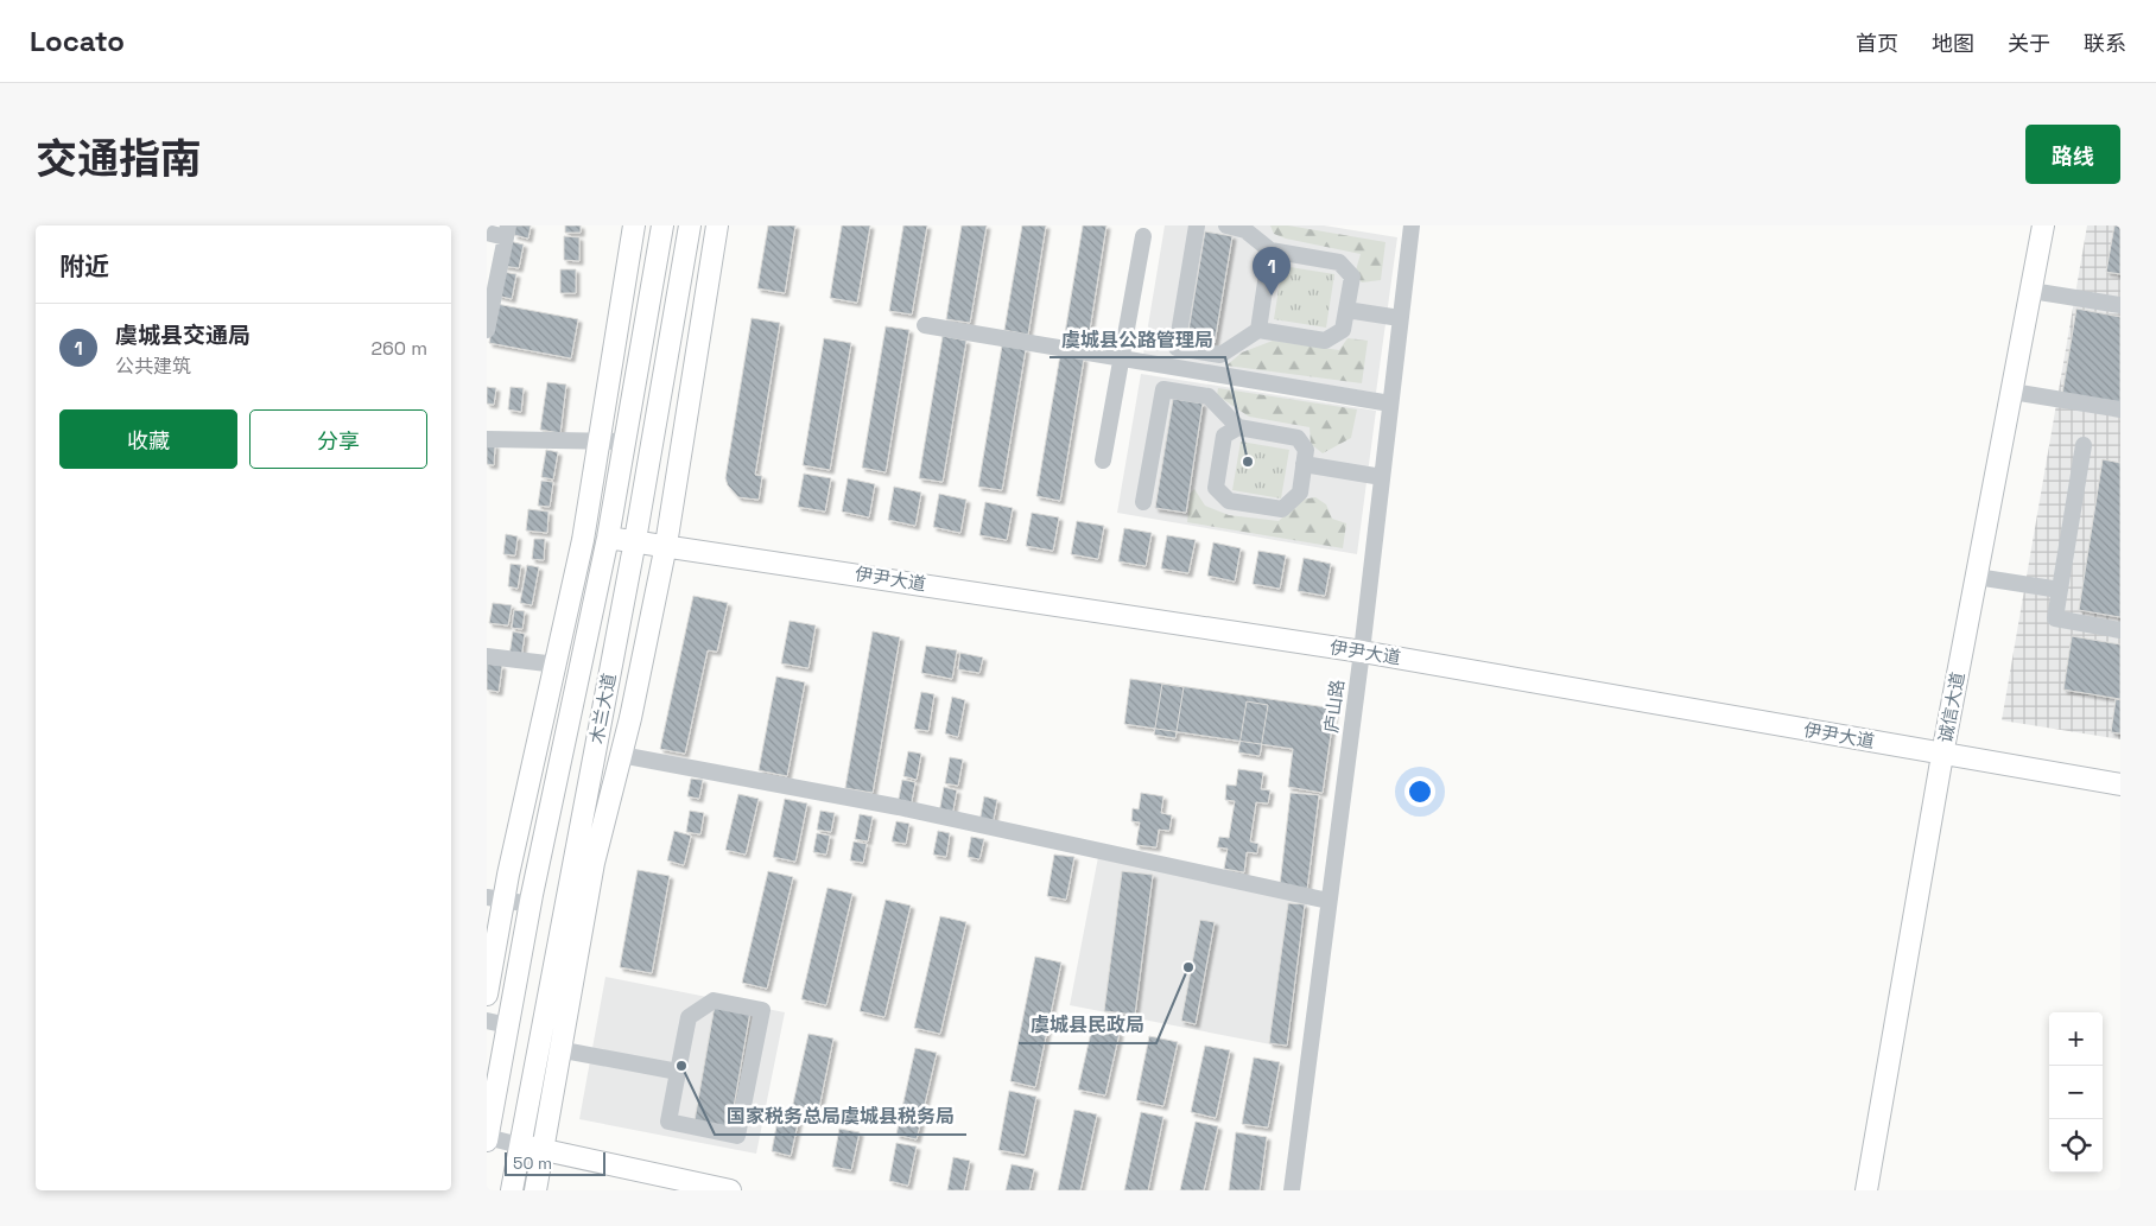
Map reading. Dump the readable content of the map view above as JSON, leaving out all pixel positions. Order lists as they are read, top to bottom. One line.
{"streets":{"main road":["伊尹大道","诚信大道","木兰大道"],"street":["庐山路"]},"crossings":[["伊尹大道","庐山路"],["伊尹大道","诚信大道"],["伊尹大道","木兰大道"]],"places":["虞城县公路管理局","虞城县民政局","国家税务总局虞城县税务局"],"scale_bar":"50 m","page":{"header":"Locato","nav":["首页","地图","关于","联系"],"title":"交通指南","buttons":["路线",["收藏","分享"]],"heading":"附近","pins":"1","list":[{"mark":"1","name":"虞城县交通局","note":"公共建筑","value":"260 m"}],"map_buttons":["+","−"],"scale":"50 m"}}
